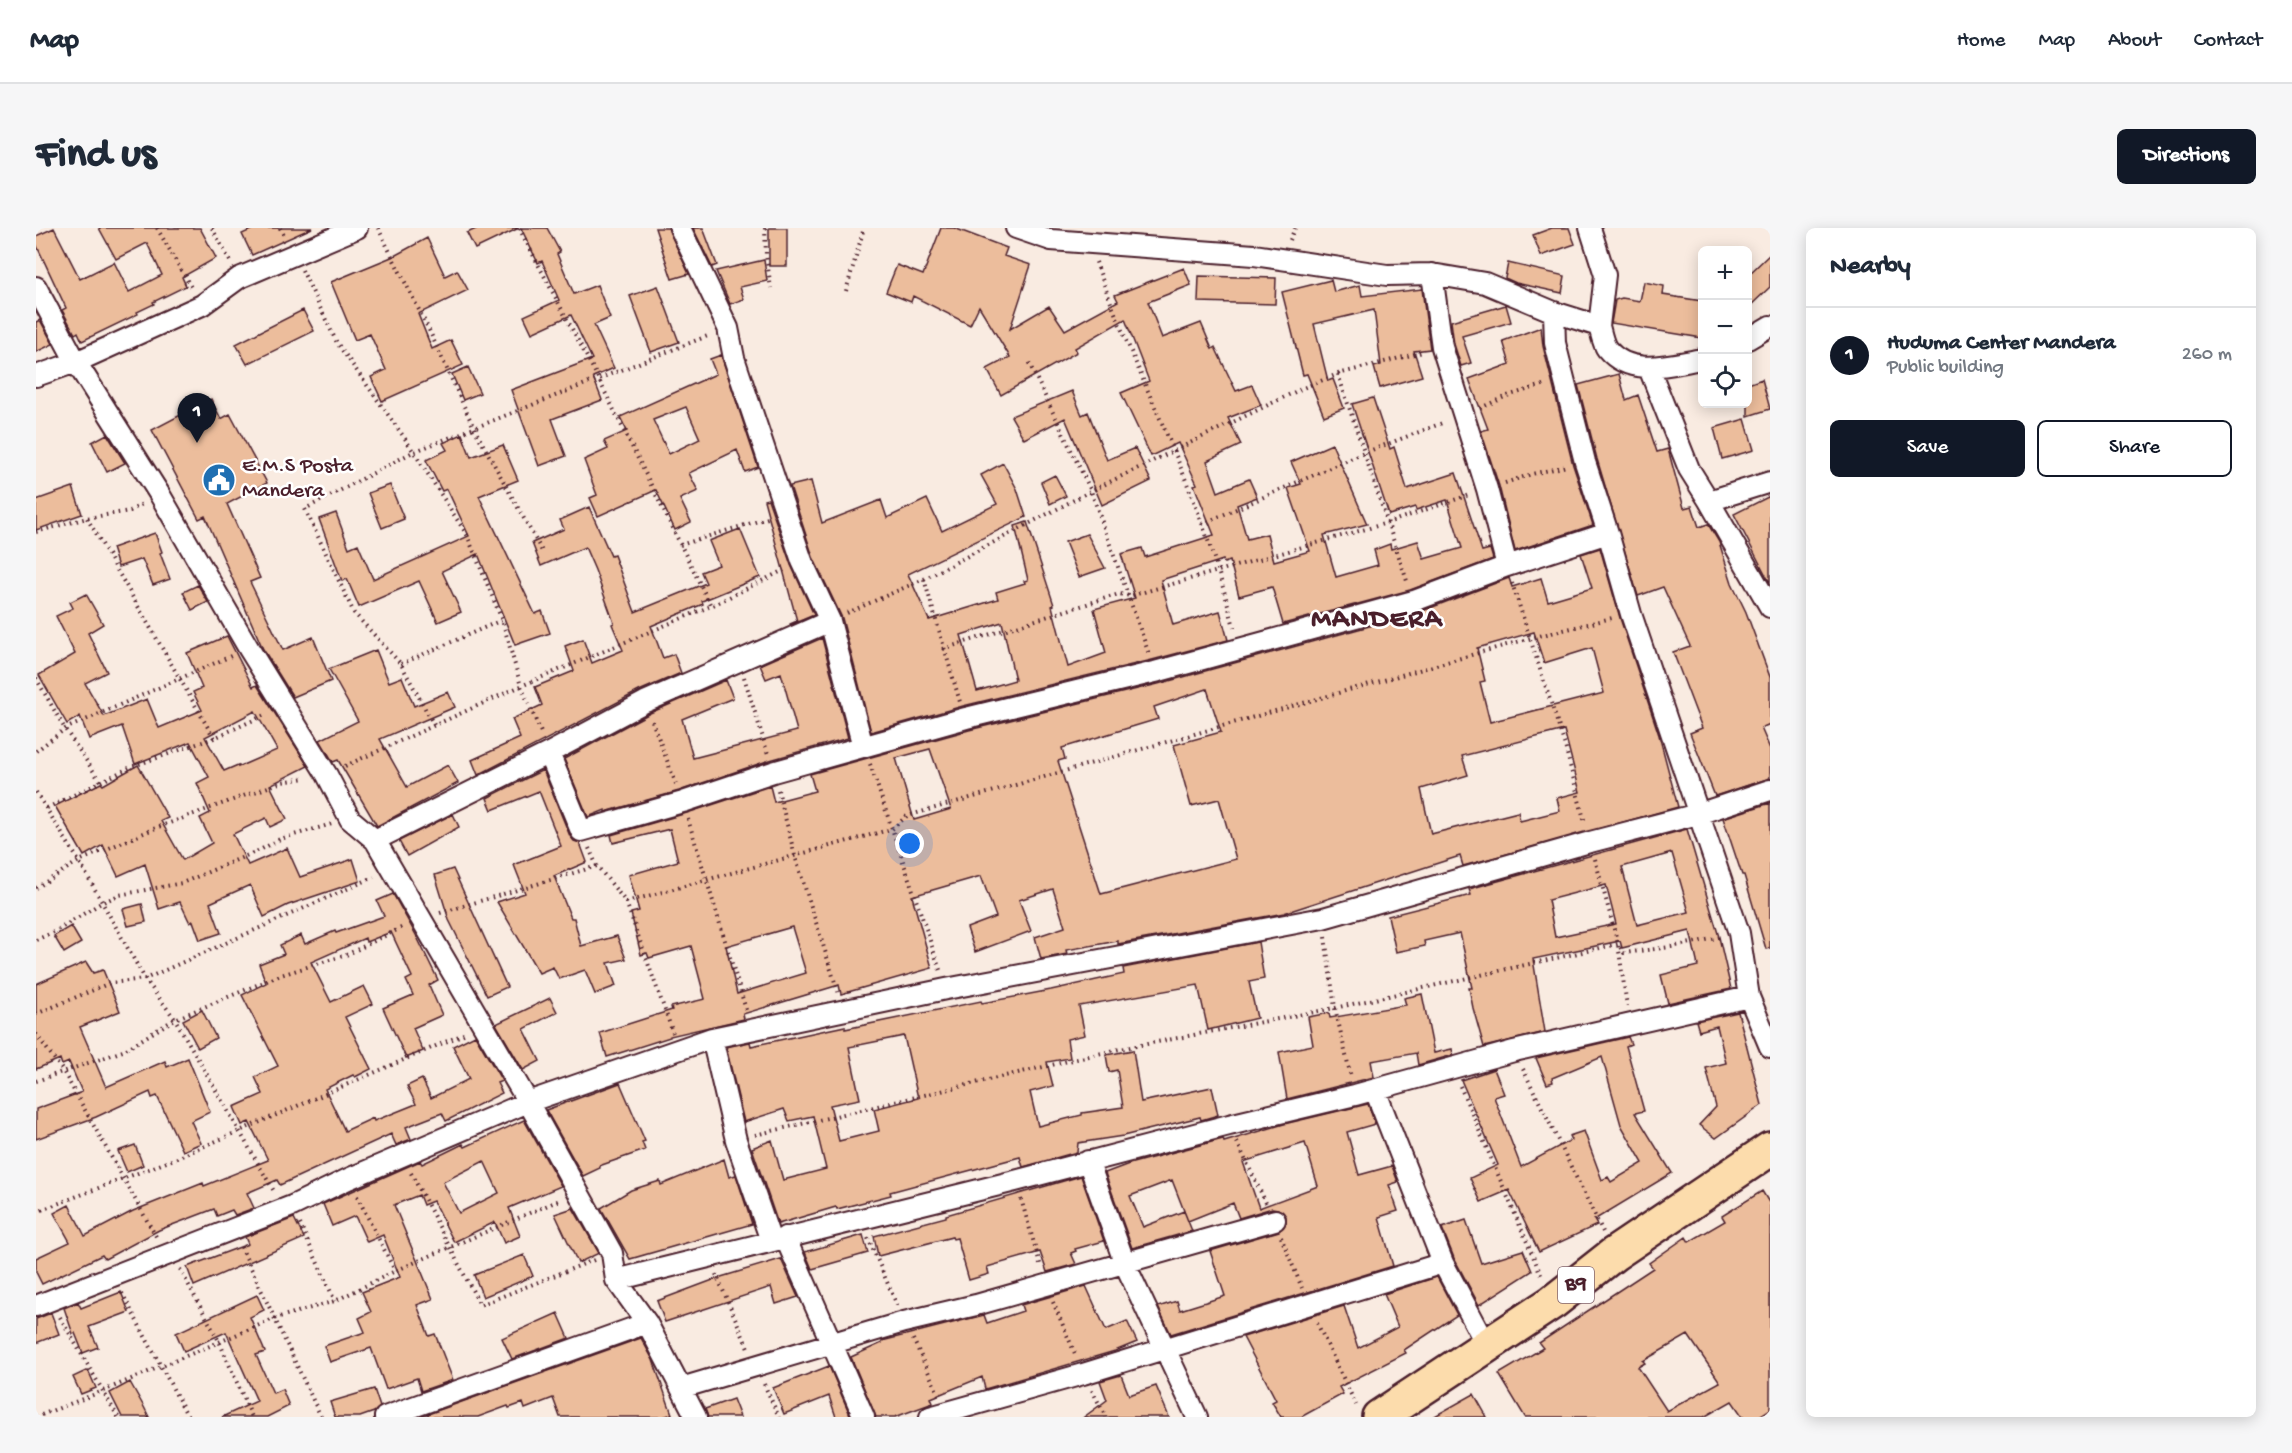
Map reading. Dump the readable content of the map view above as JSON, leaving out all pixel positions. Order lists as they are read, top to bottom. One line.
{"streets":{"highway":["B9"]},"districts":["MANDERA"],"places":{"public building":["E.M.S Posta Mandera"]},"page":{"header":"Map","nav":["Home","Map","About","Contact"],"buttons":["Directions",["Save","Share"]],"title":"Find us","heading":"Nearby","map_buttons":["+","−"],"list":[{"mark":"1","name":"Huduma Center Mandera","note":"Public building","value":"260 m"}],"pins":"1"}}
